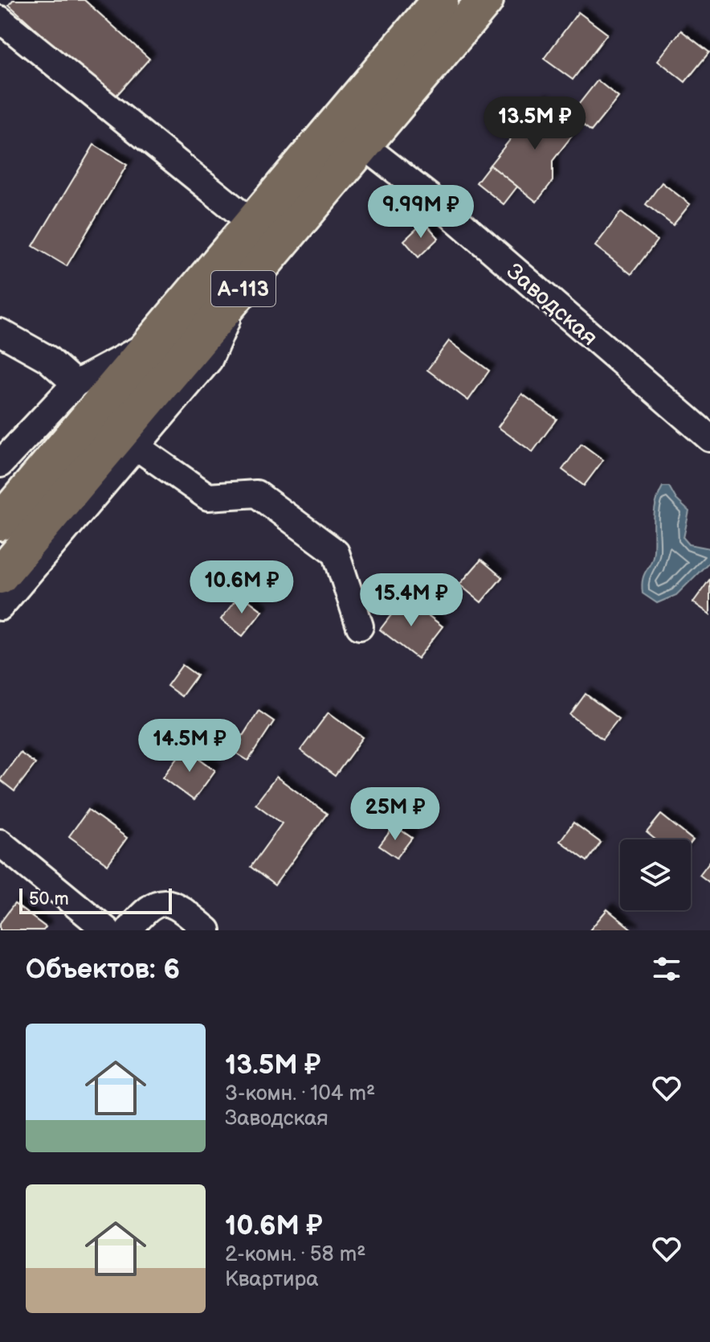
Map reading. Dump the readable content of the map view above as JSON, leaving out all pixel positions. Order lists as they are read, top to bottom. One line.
{"streets":{"highway":["А-113"],"street":["Заводская"]},"crossings":[["А-113","Заводская"]],"scale_bar":"50 m","page":{"price":["13.5M ₽","9.99M ₽","10.6M ₽","15.4M ₽","14.5M ₽","25M ₽"],"scale":"50 m","heading":"Объектов: 6","list":[{"name":"13.5M ₽","note":"3-комн. · 104 m² · Заводская"},{"name":"10.6M ₽","note":"2-комн. · 58 m² · Квартира"}]}}
